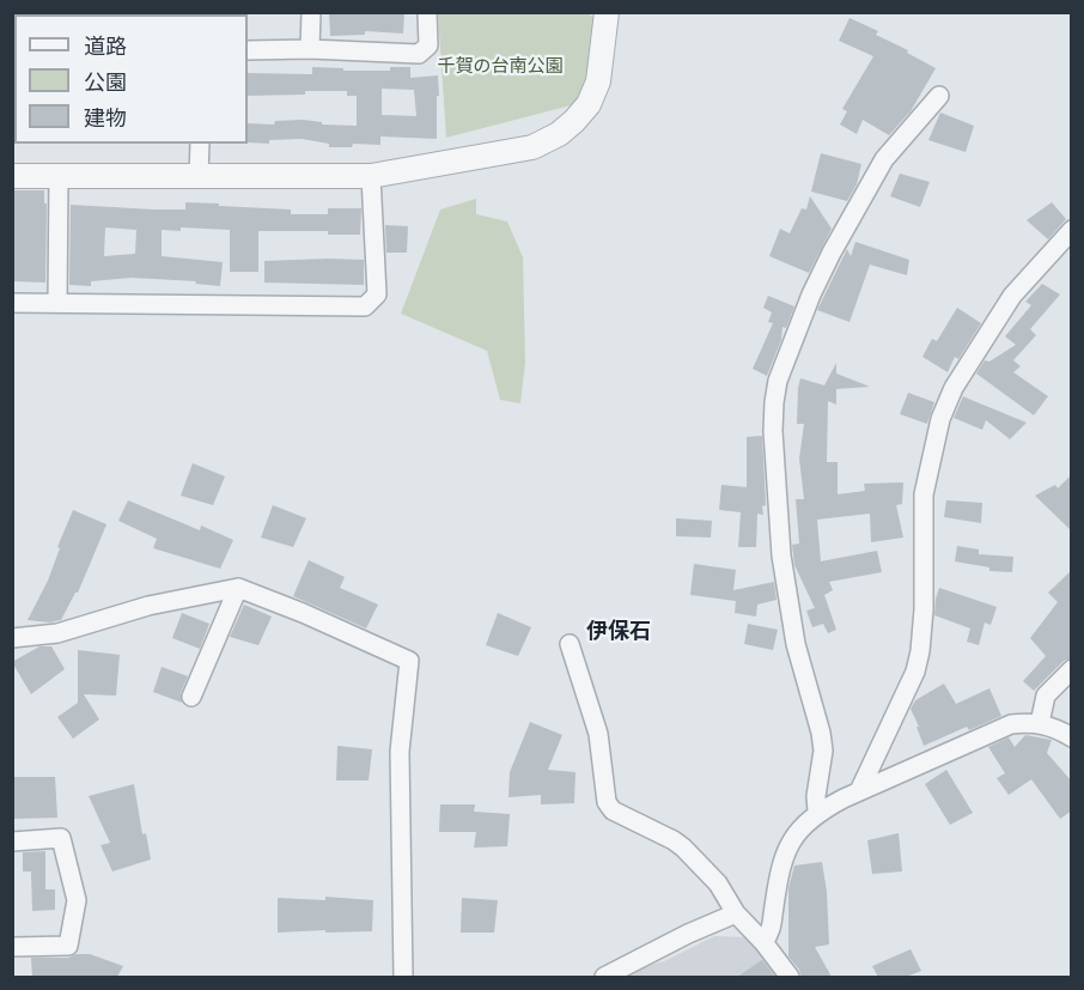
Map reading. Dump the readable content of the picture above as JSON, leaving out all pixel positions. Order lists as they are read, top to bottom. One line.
{"districts":["伊保石"],"parks":["千賀の台南公園"],"legend":["道路","公園","建物"]}
